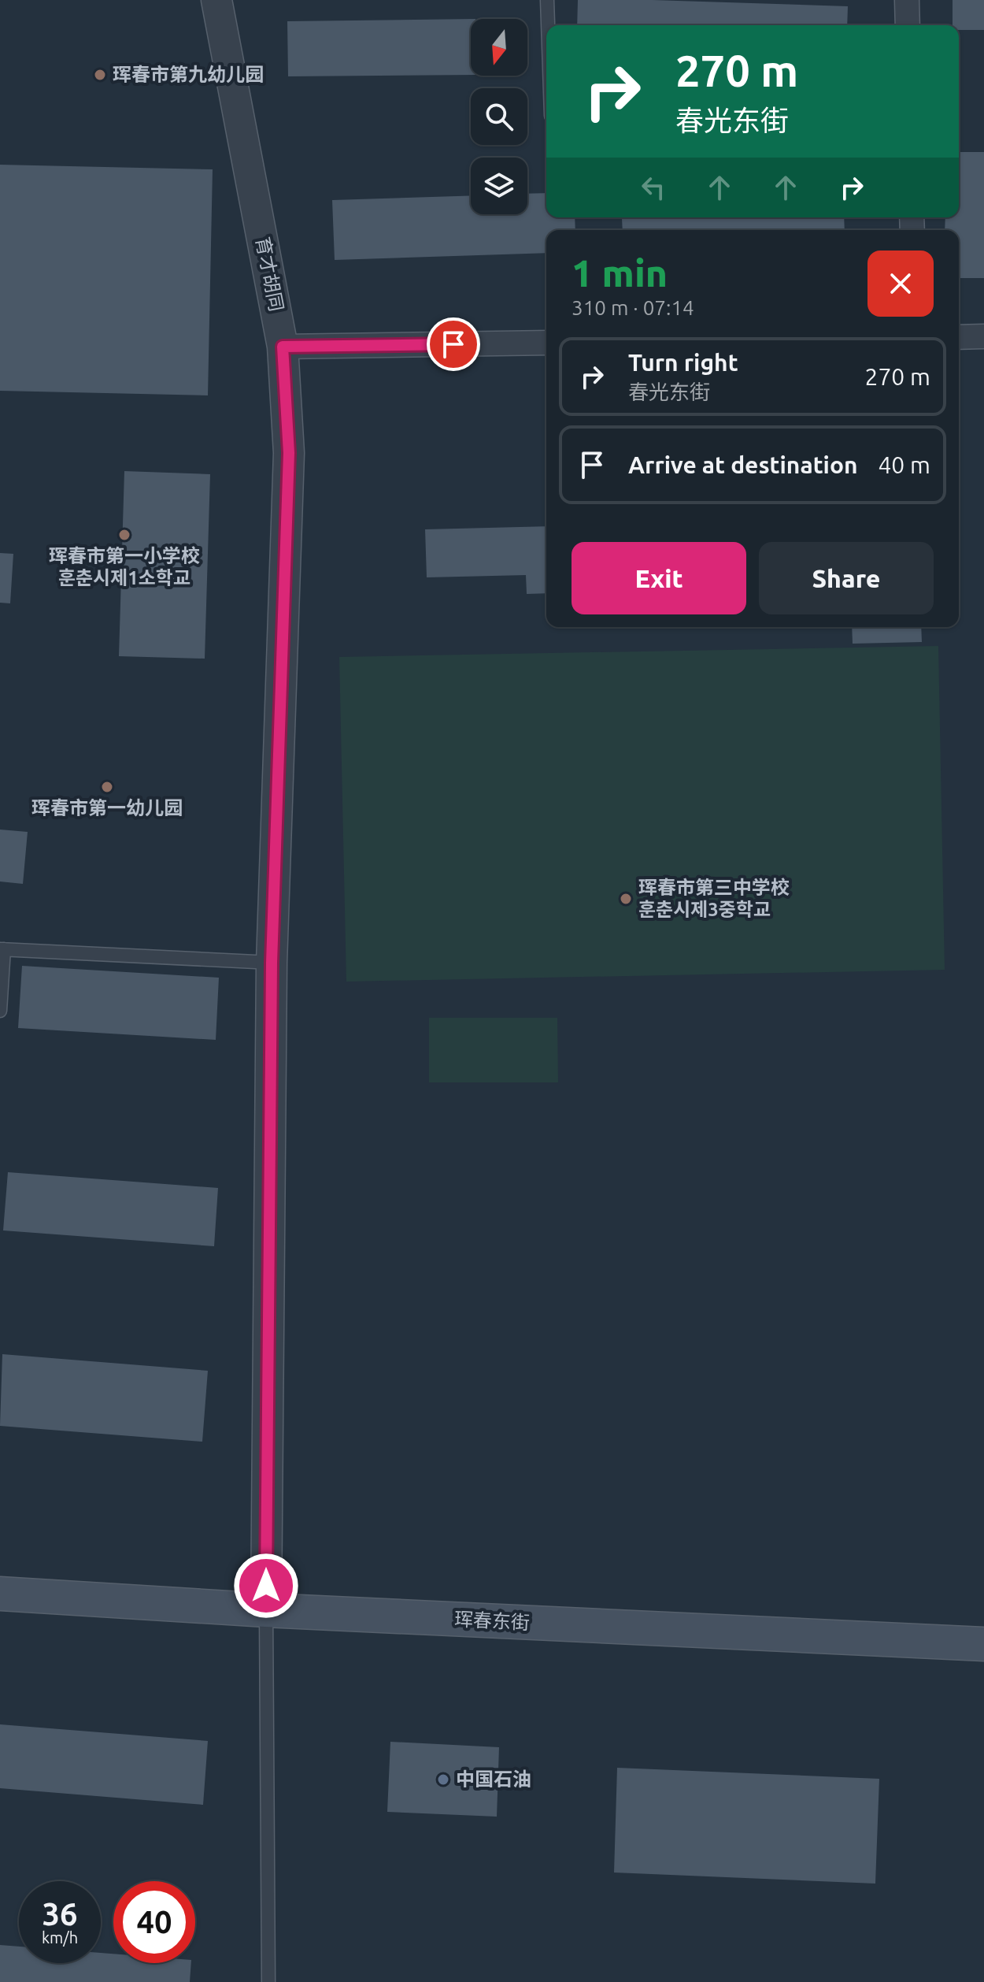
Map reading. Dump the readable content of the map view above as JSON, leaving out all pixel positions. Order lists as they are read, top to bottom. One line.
{"streets":{"main road":["珲春东街"],"street":["育才胡同"]},"crossings":[["育才胡同","珲春东街"]],"places":["珲春市第九幼儿园","珲春市第一小学校 훈춘시제1소학교","珲春市第一幼儿园","珲春市第三中学校 훈춘시제3중학교","中国石油"],"north":"bottom","page":{"turn":["270 m","春光东街"],"heading":["1 min","310 m · 07:14"],"list":[{"name":"Turn right","note":"春光东街","value":"270 m"},{"name":"Arrive at destination","value":"40 m"}],"buttons":["Exit","Share"],"speed":"36 km/h","limit":"40"}}
